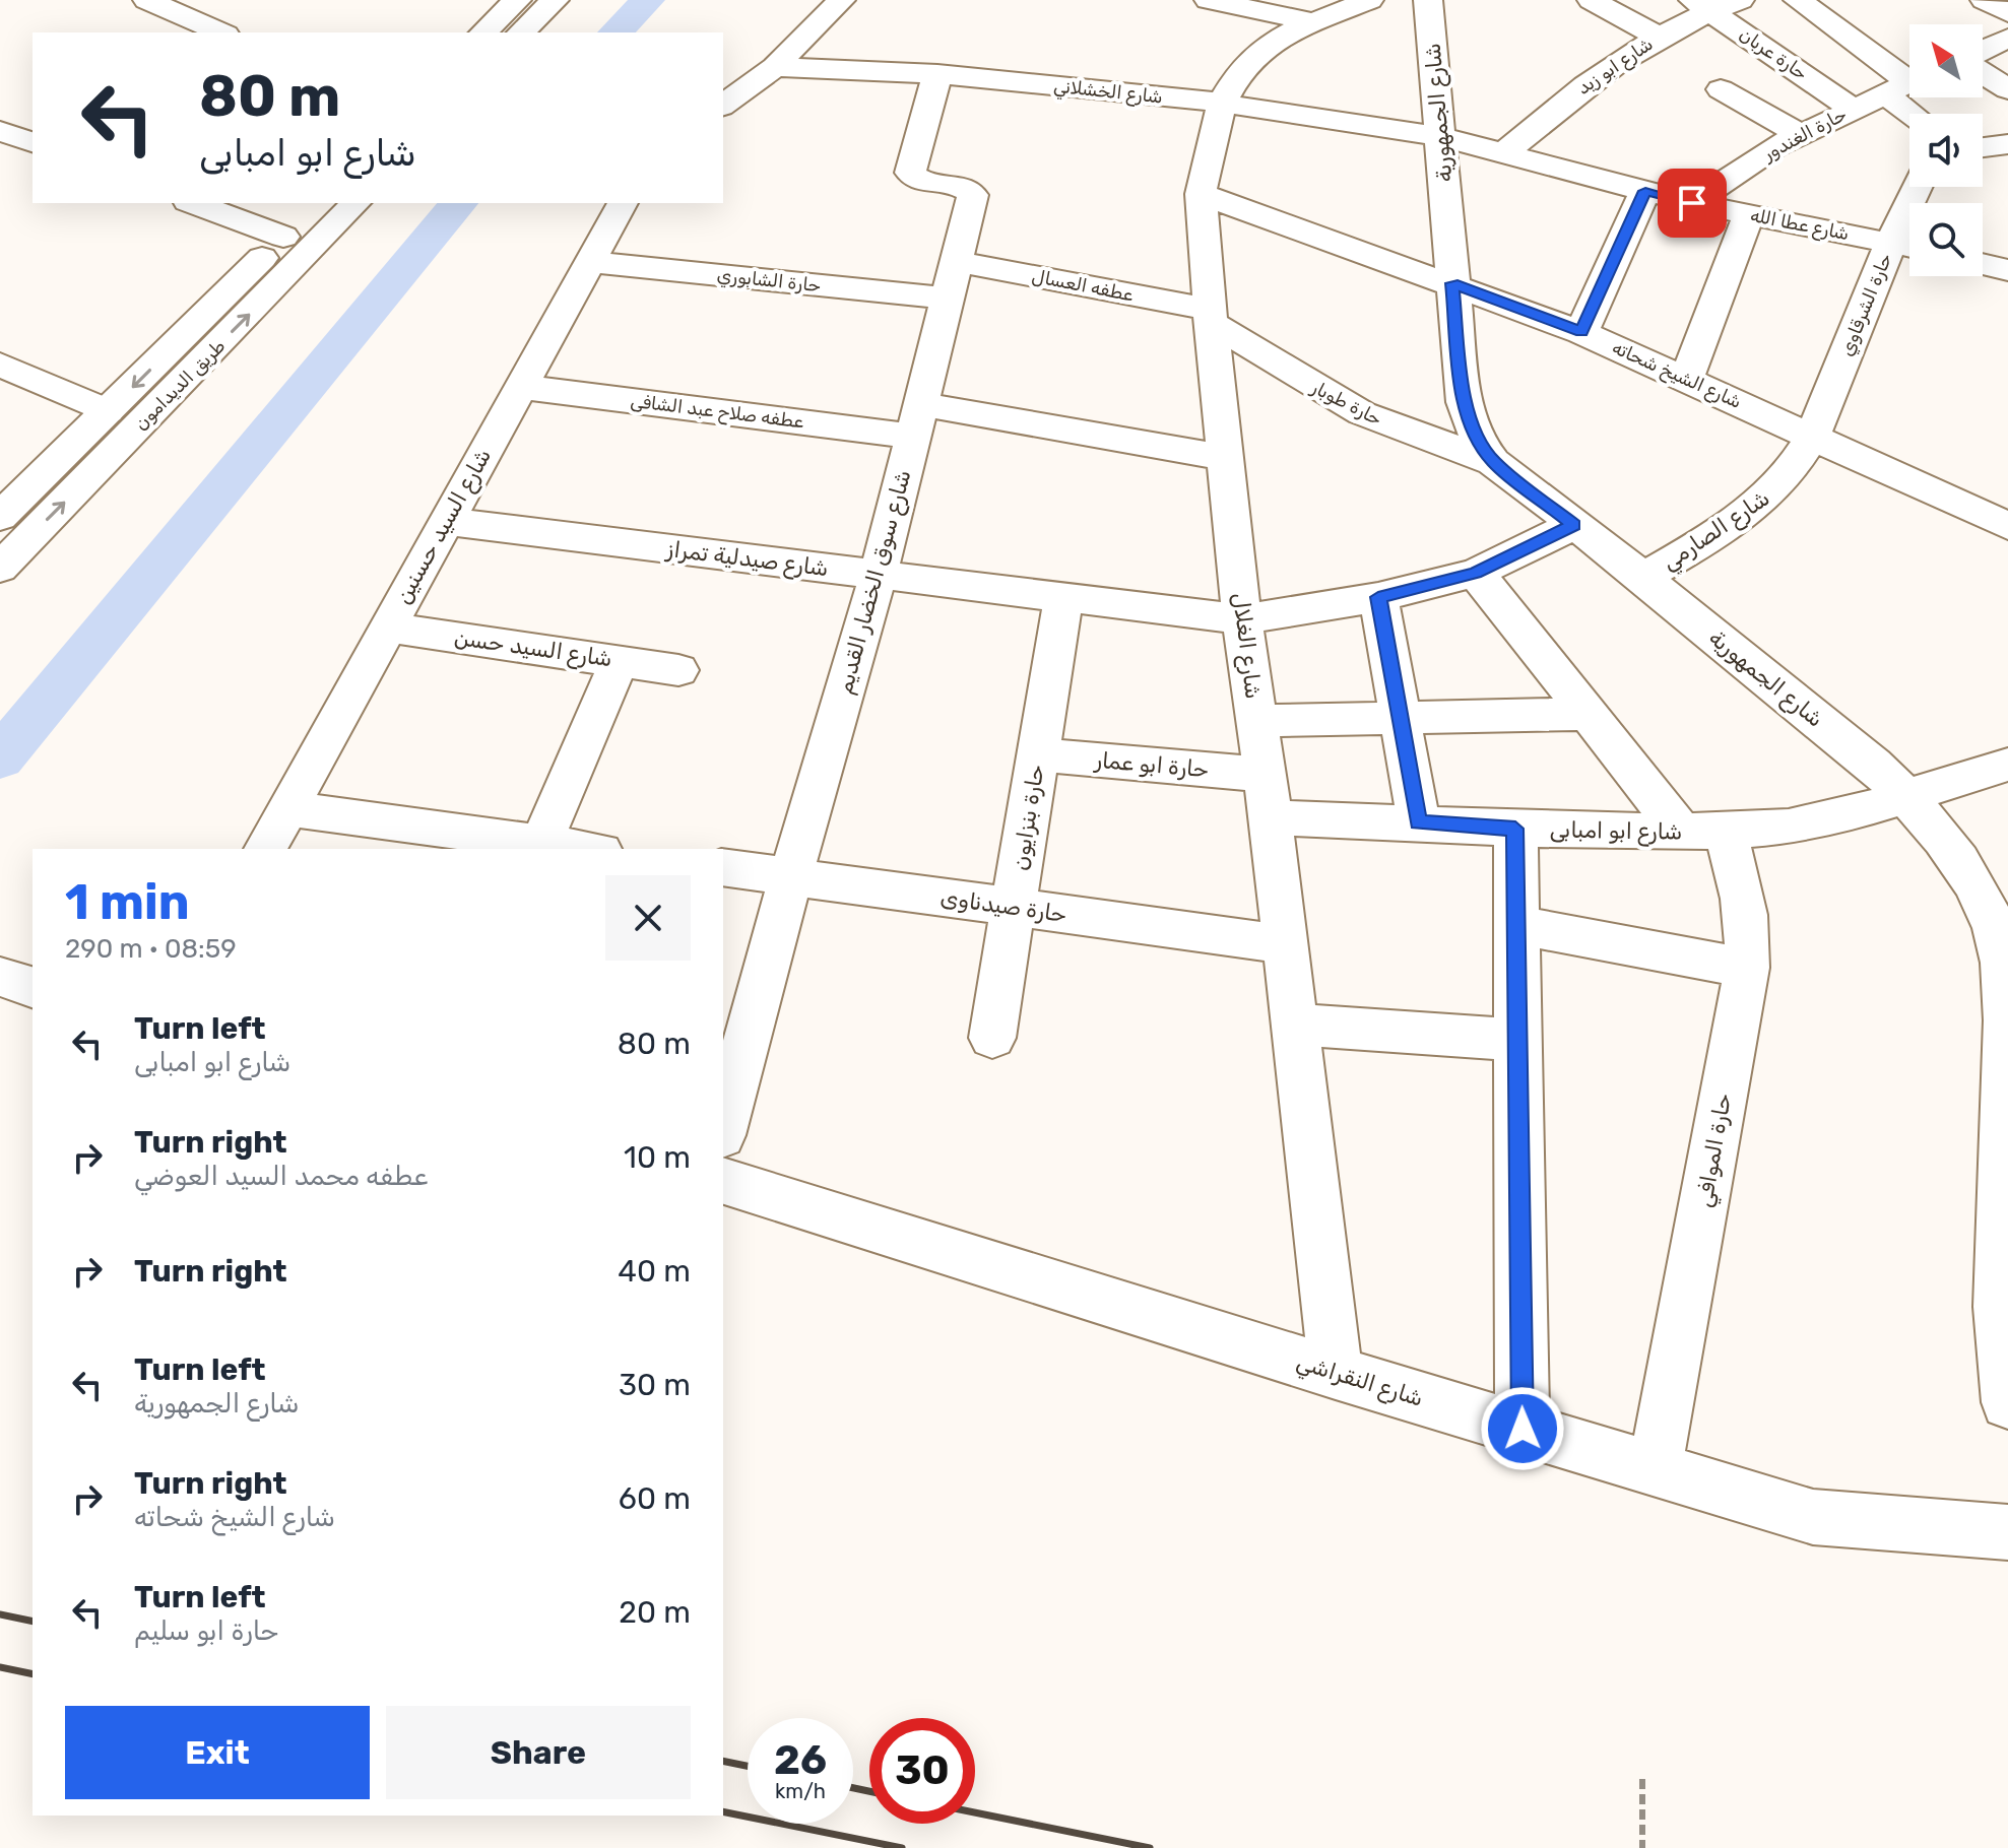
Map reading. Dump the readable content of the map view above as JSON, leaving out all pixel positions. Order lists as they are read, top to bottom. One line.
{"streets":{"street":["حارة عربان","شارع ابو زيد","شارع الخشلاني","شارع الجمهورية","حارة الغندور","شارع عطا الله","حارة الشابوري","عطفه العسال","حارة الشرقاوي","شارع الشيخ شحاته","طريق الديدامون","حارة طوبار","عطفه صلاح عبد الشافى","شارع السيد حسنين","شارع الصارمي","شارع صيدلية تمراز","شارع سوق الخضار القديم","شارع الغلال","شارع السيد حسن","حارة ابو عمار","حارة بنزايون","شارع ابو امبابى","حارة صيدناوى","حارة الموافي","شارع النقراشي"]},"crossings":[["حارة عربان","شارع ابو زيد"],["حارة عربان","حارة الغندور"],["شارع ابو زيد","شارع عطا الله"],["شارع الخشلاني","شارع الجمهورية"],["شارع الخشلاني","شارع عطا الله"],["شارع الخشلاني","شارع سوق الخضار القديم"],["شارع الخشلاني","شارع الغلال"],["شارع الجمهورية","شارع عطا الله"],["شارع الجمهورية","شارع الشيخ شحاته"],["شارع الجمهورية","حارة طوبار"],["شارع الجمهورية","شارع الصارمي"],["شارع الجمهورية","شارع صيدلية تمراز"],["شارع الجمهورية","شارع ابو امبابى"],["حارة الغندور","شارع عطا الله"],["شارع عطا الله","حارة الشرقاوي"],["حارة الشابوري","شارع السيد حسنين"],["حارة الشابوري","شارع سوق الخضار القديم"],["عطفه العسال","حارة طوبار"],["عطفه العسال","شارع سوق الخضار القديم"],["عطفه العسال","شارع الغلال"],["حارة الشرقاوي","شارع الشيخ شحاته"],["حارة الشرقاوي","شارع الصارمي"],["شارع الشيخ شحاته","شارع الصارمي"],["شارع الشيخ شحاته","شارع الغلال"],["حارة طوبار","شارع الغلال"],["عطفه صلاح عبد الشافى","شارع السيد حسنين"],["عطفه صلاح عبد الشافى","شارع سوق الخضار القديم"],["عطفه صلاح عبد الشافى","شارع الغلال"],["شارع السيد حسنين","شارع صيدلية تمراز"],["شارع السيد حسنين","شارع السيد حسن"],["شارع صيدلية تمراز","شارع سوق الخضار القديم"],["شارع صيدلية تمراز","شارع الغلال"],["شارع صيدلية تمراز","حارة بنزايون"],["شارع سوق الخضار القديم","حارة صيدناوى"],["شارع الغلال","حارة ابو عمار"],["شارع الغلال","شارع ابو امبابى"],["شارع الغلال","حارة صيدناوى"],["شارع الغلال","شارع النقراشي"],["حارة ابو عمار","حارة بنزايون"],["حارة بنزايون","حارة صيدناوى"],["شارع ابو امبابى","حارة الموافي"],["حارة الموافي","شارع النقراشي"]],"north":"top left","page":{"turn":["80 m","شارع ابو امبابى"],"heading":["1 min","290 m · 08:59"],"list":[{"name":"Turn left","note":"شارع ابو امبابى","value":"80 m"},{"name":"Turn right","note":"عطفه محمد السيد العوضي","value":"10 m"},{"name":"Turn right","value":"40 m"},{"name":"Turn left","note":"شارع الجمهورية","value":"30 m"},{"name":"Turn right","note":"شارع الشيخ شحاته","value":"60 m"},{"name":"Turn left","note":"حارة ابو سليم","value":"20 m"}],"buttons":["Exit","Share"],"speed":"26 km/h","limit":"30"}}
